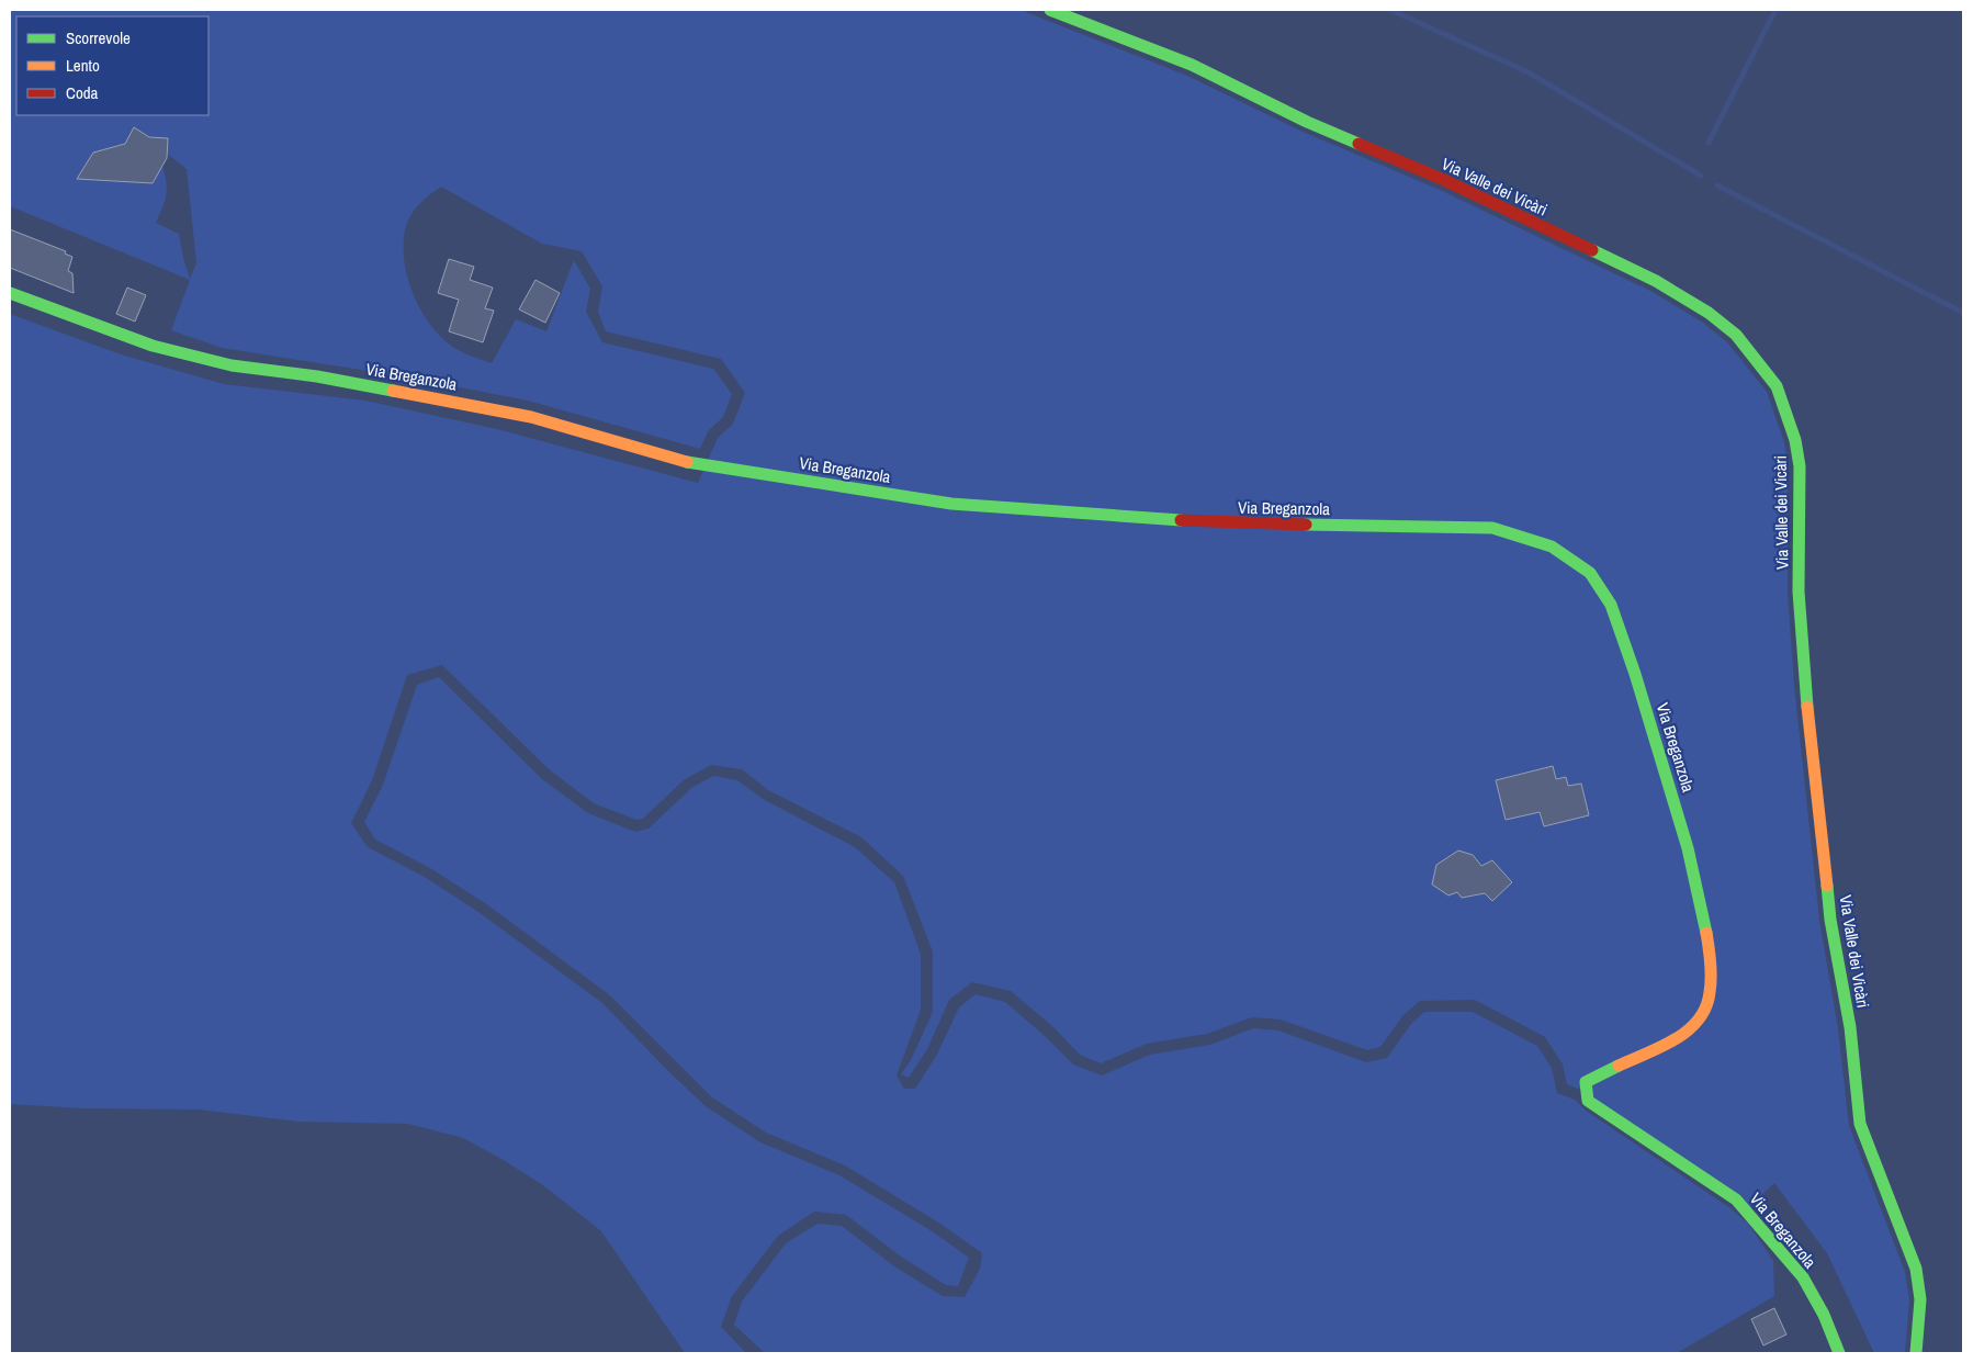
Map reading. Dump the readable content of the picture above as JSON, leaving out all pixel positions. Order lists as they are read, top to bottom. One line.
{"streets":{"street":["Via Valle dei Vicàri","Via Breganzola"]},"legend":["Scorrevole","Lento","Coda"]}
